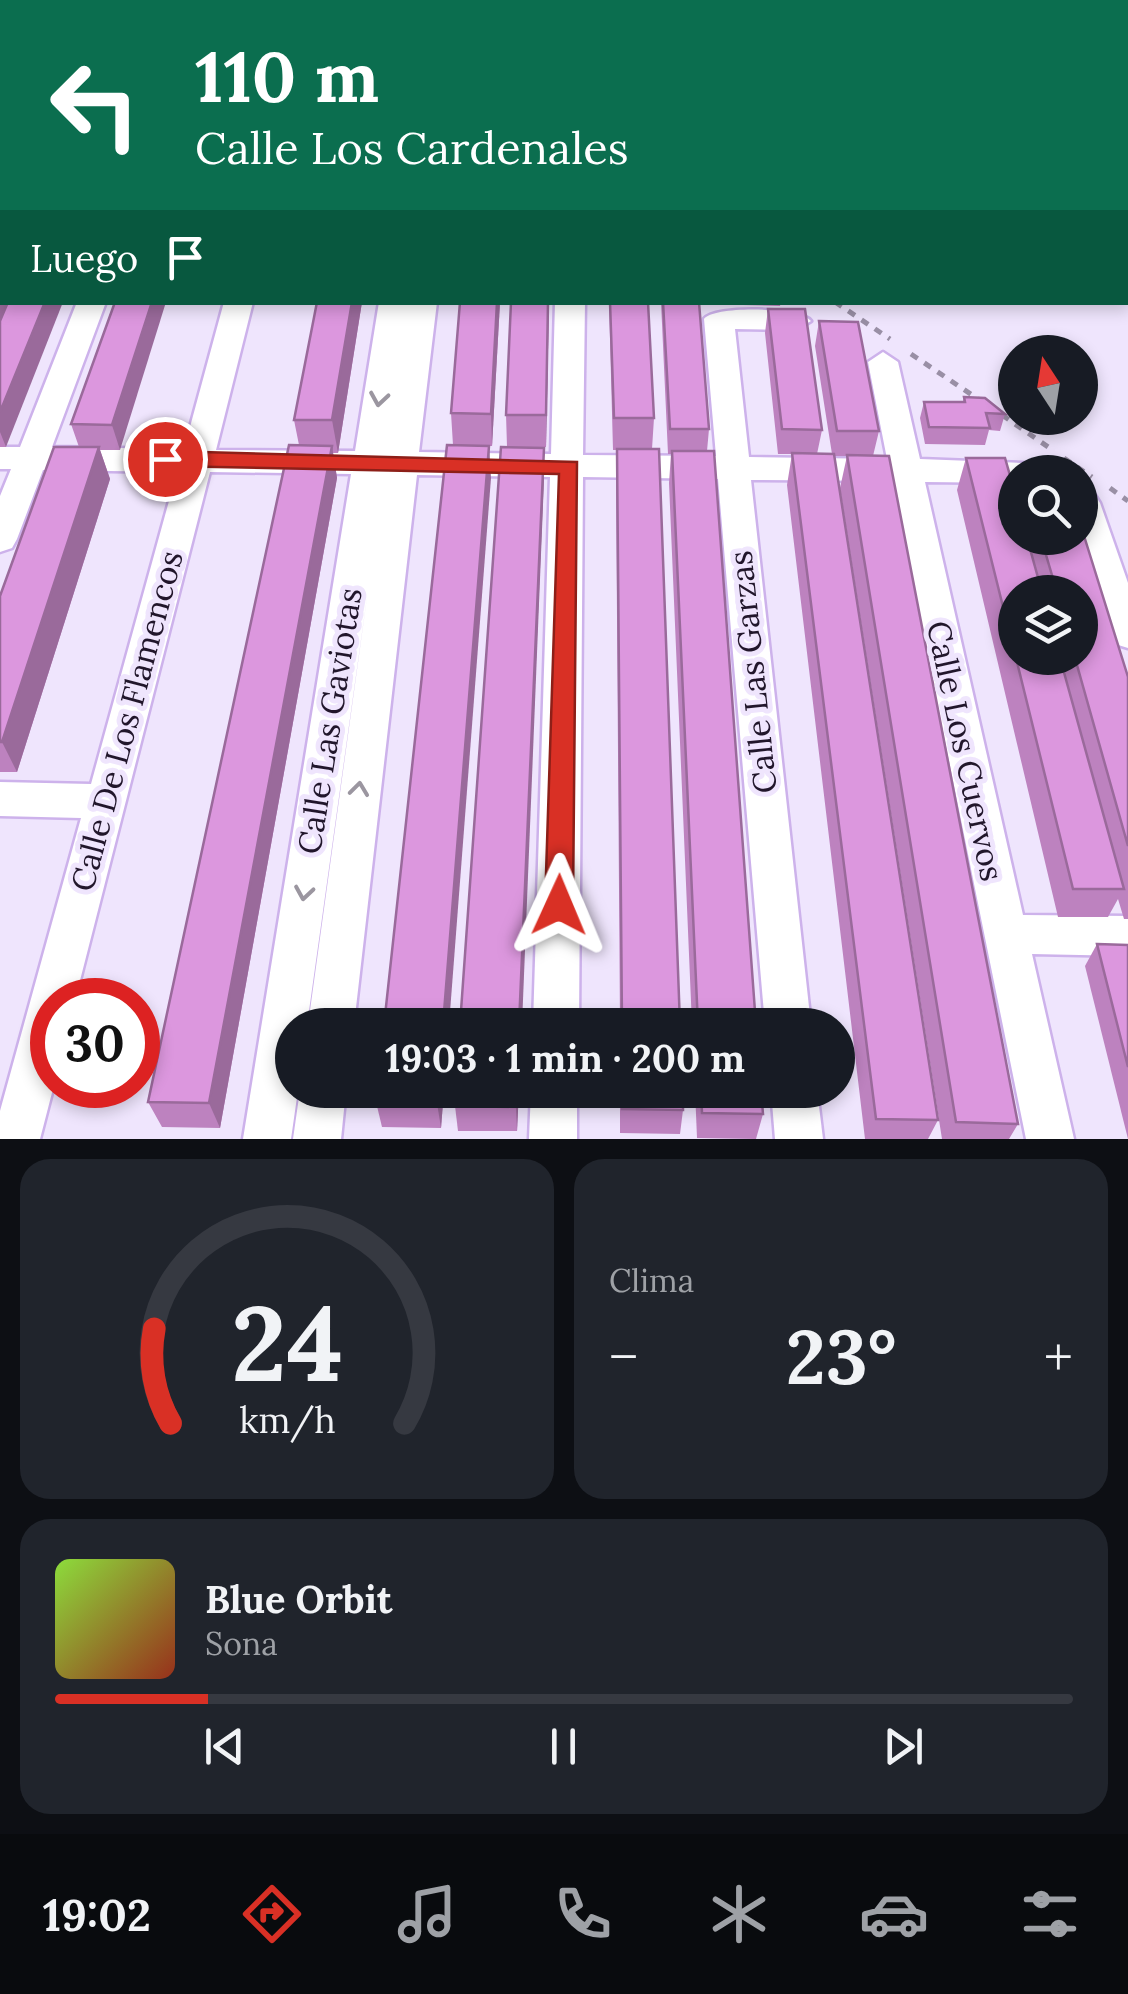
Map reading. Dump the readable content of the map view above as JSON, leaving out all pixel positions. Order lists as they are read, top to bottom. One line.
{"streets":{"street":["Calle Las Garzas","Calle De Los Flamencos","Calle Las Gaviotas","Calle Los Cuervos"]},"north":"top","page":{"turn":["110 m","Calle Los Cardenales"],"then":"Luego","limit":"30","trip":"19:03 · 1 min · 200 m","tile":"Clima","heat":["−","23°","+"],"song":["Blue Orbit","Sona"],"tabs":"19:02","gauge":["24","km/h"]}}
